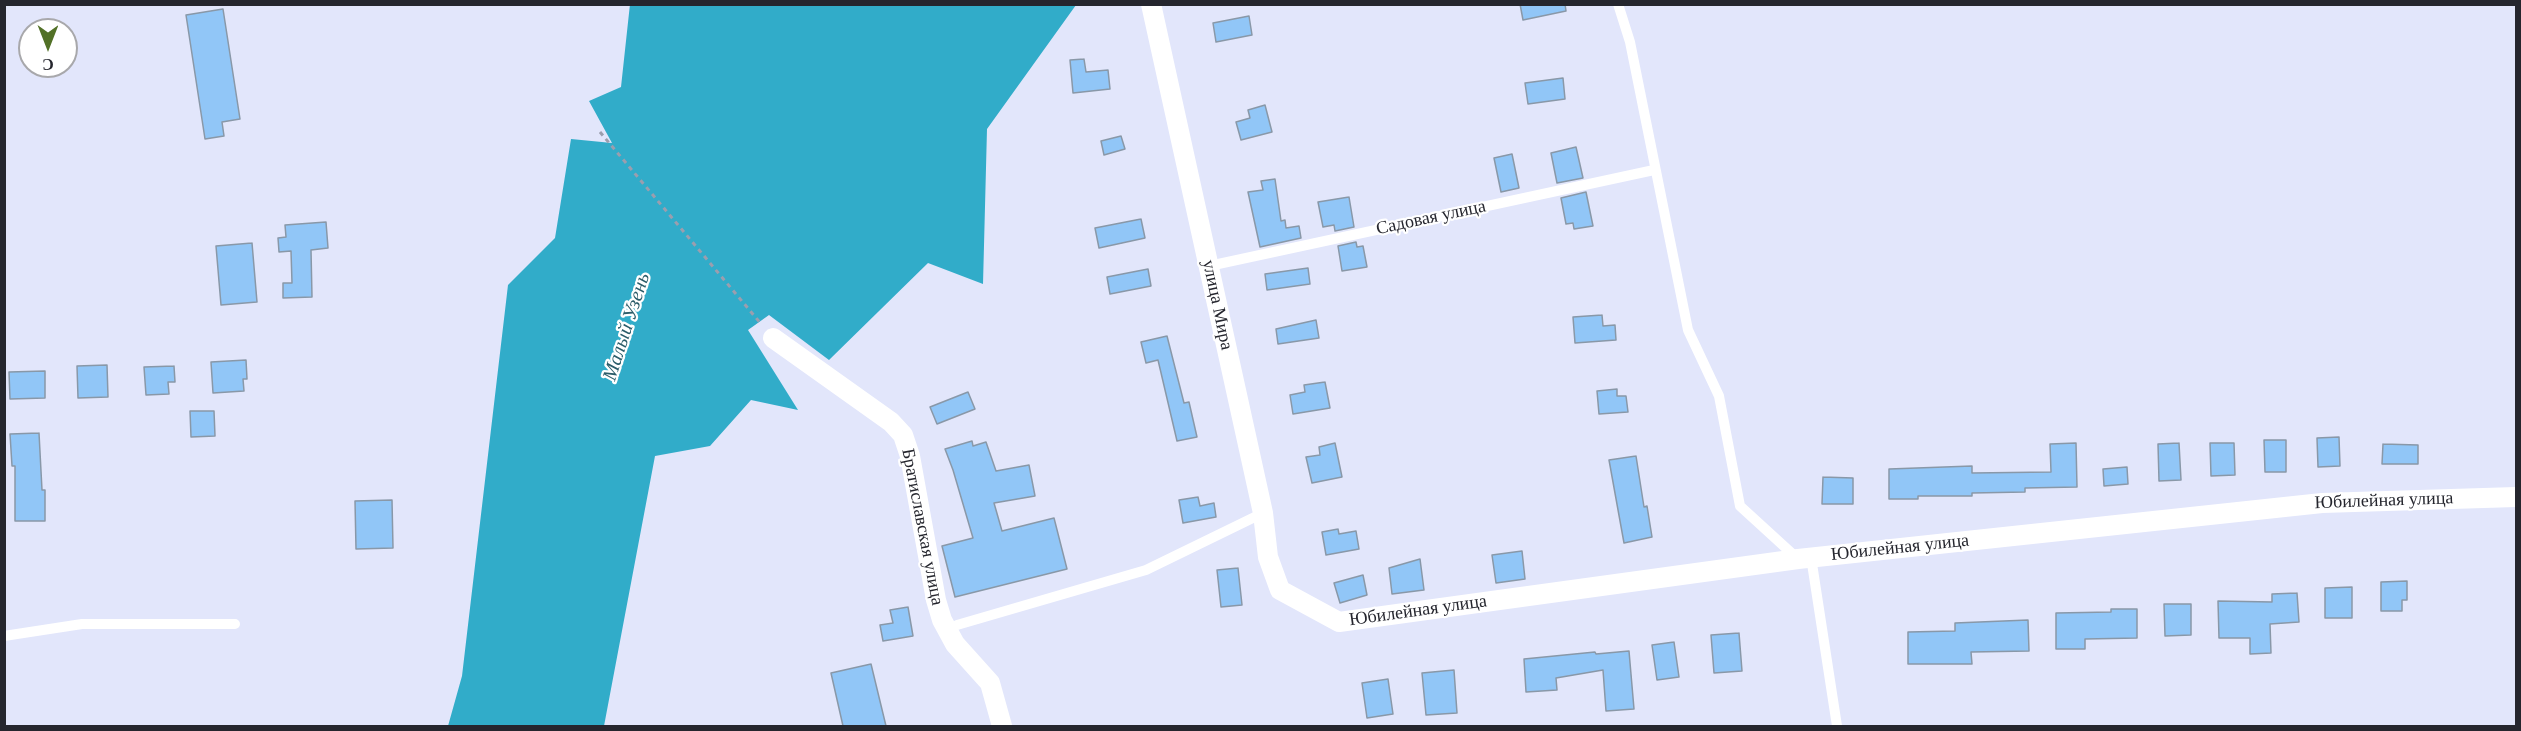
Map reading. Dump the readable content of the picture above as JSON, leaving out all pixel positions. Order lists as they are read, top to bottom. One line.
{"streets":{"street":["улица Мира","Юбилейная улица","Братиславская улица"],"lane":["Садовая улица"]},"crossings":[["Садовая улица","улица Мира"],["улица Мира","Юбилейная улица"]],"water":["Малый Узень"],"north":"bottom"}
